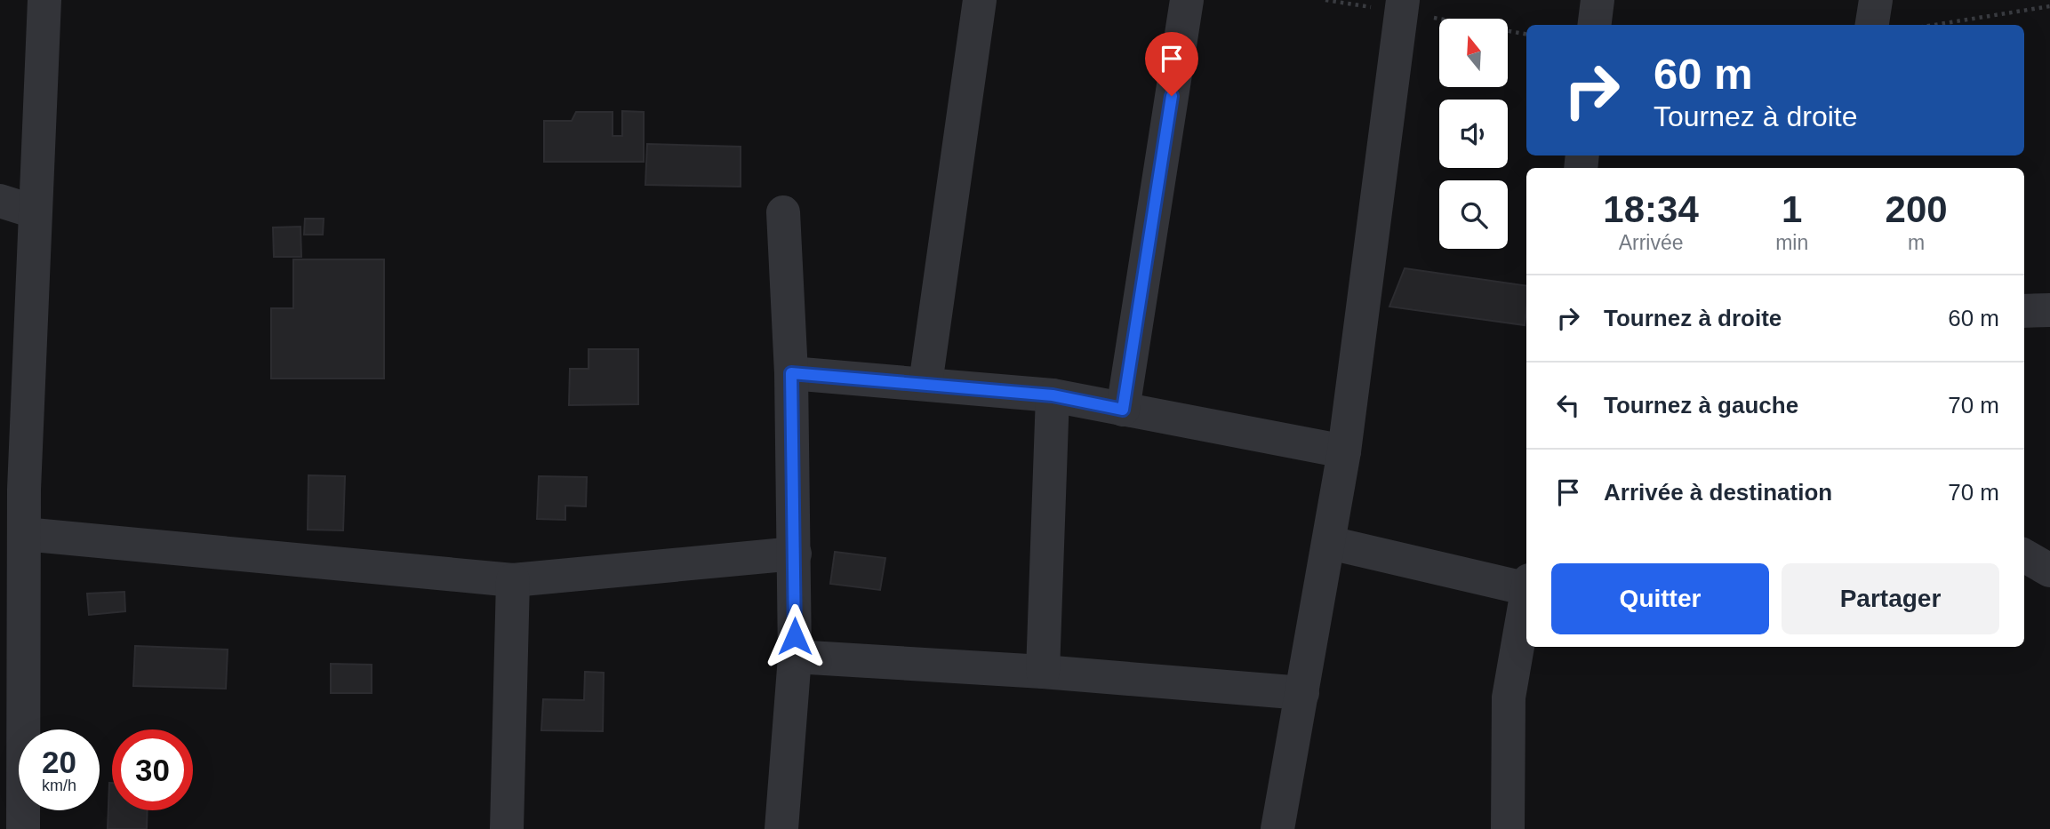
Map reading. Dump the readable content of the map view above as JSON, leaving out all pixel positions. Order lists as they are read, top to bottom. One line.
{"north":"top","page":{"turn":["60 m","Tournez à droite"],"eta":["18:34","Arrivée","1","min","200","m"],"list":[{"name":"Tournez à droite","value":"60 m"},{"name":"Tournez à gauche","value":"70 m"},{"name":"Arrivée à destination","value":"70 m"}],"buttons":["Quitter","Partager"],"speed":"20 km/h","limit":"30"}}
